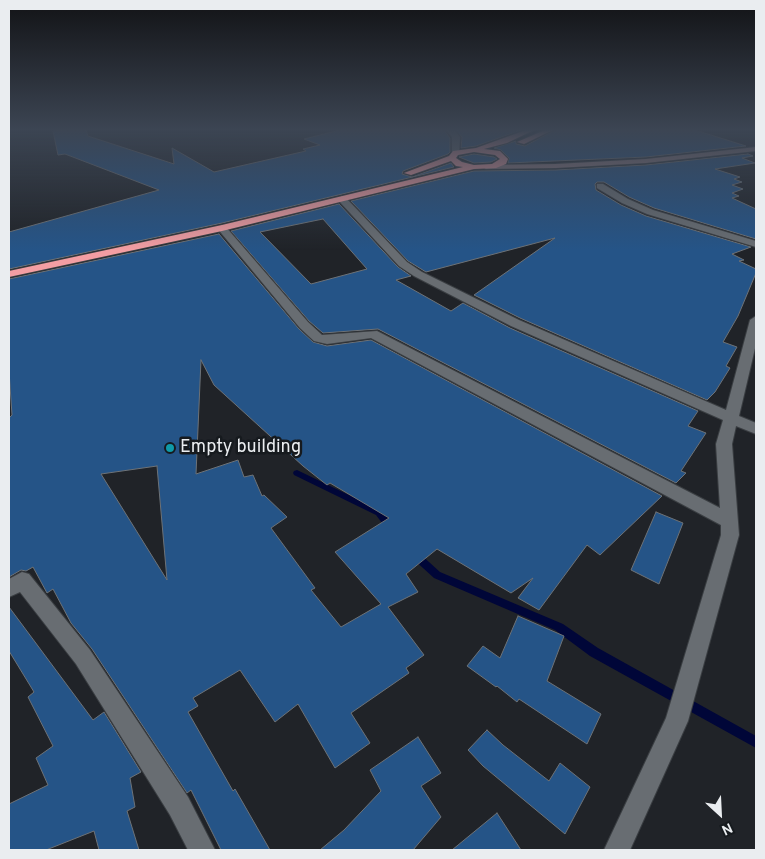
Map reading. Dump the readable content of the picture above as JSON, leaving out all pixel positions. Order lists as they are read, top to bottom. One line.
{"places":["Empty building"],"north":"bottom right"}
